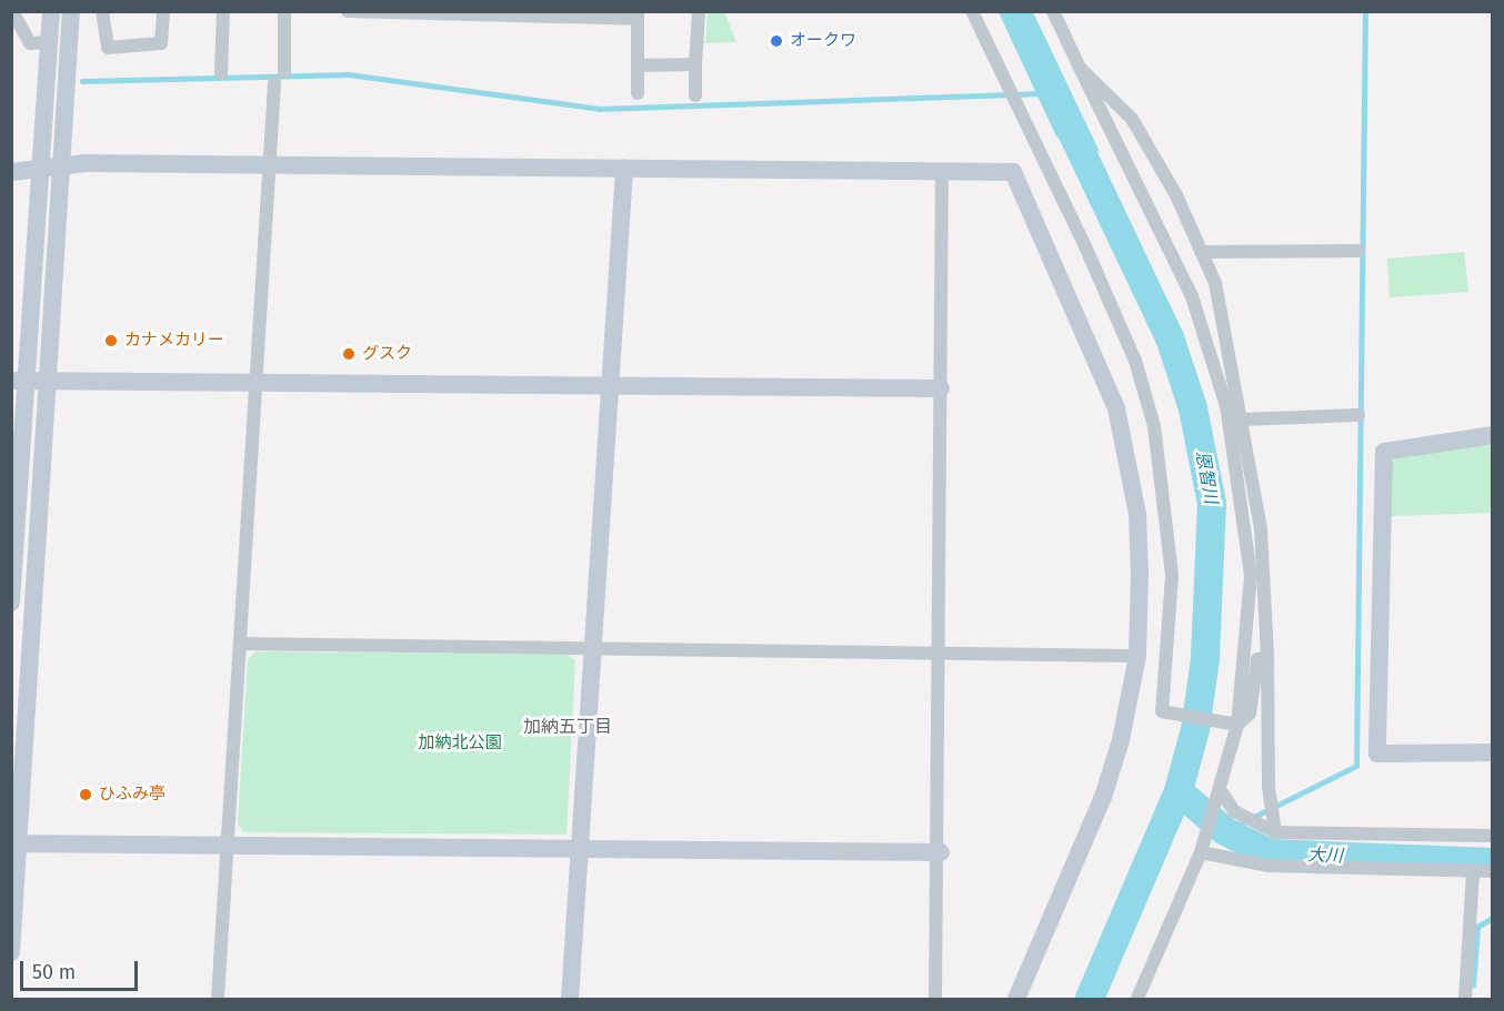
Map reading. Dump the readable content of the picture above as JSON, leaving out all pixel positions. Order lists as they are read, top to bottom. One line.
{"districts":["加納五丁目"],"water":["恩智川","大川"],"parks":["加納北公園"],"places":["オークワ","カナメカリー","グスク","ひふみ亭"],"scale_bar":"50 m"}
